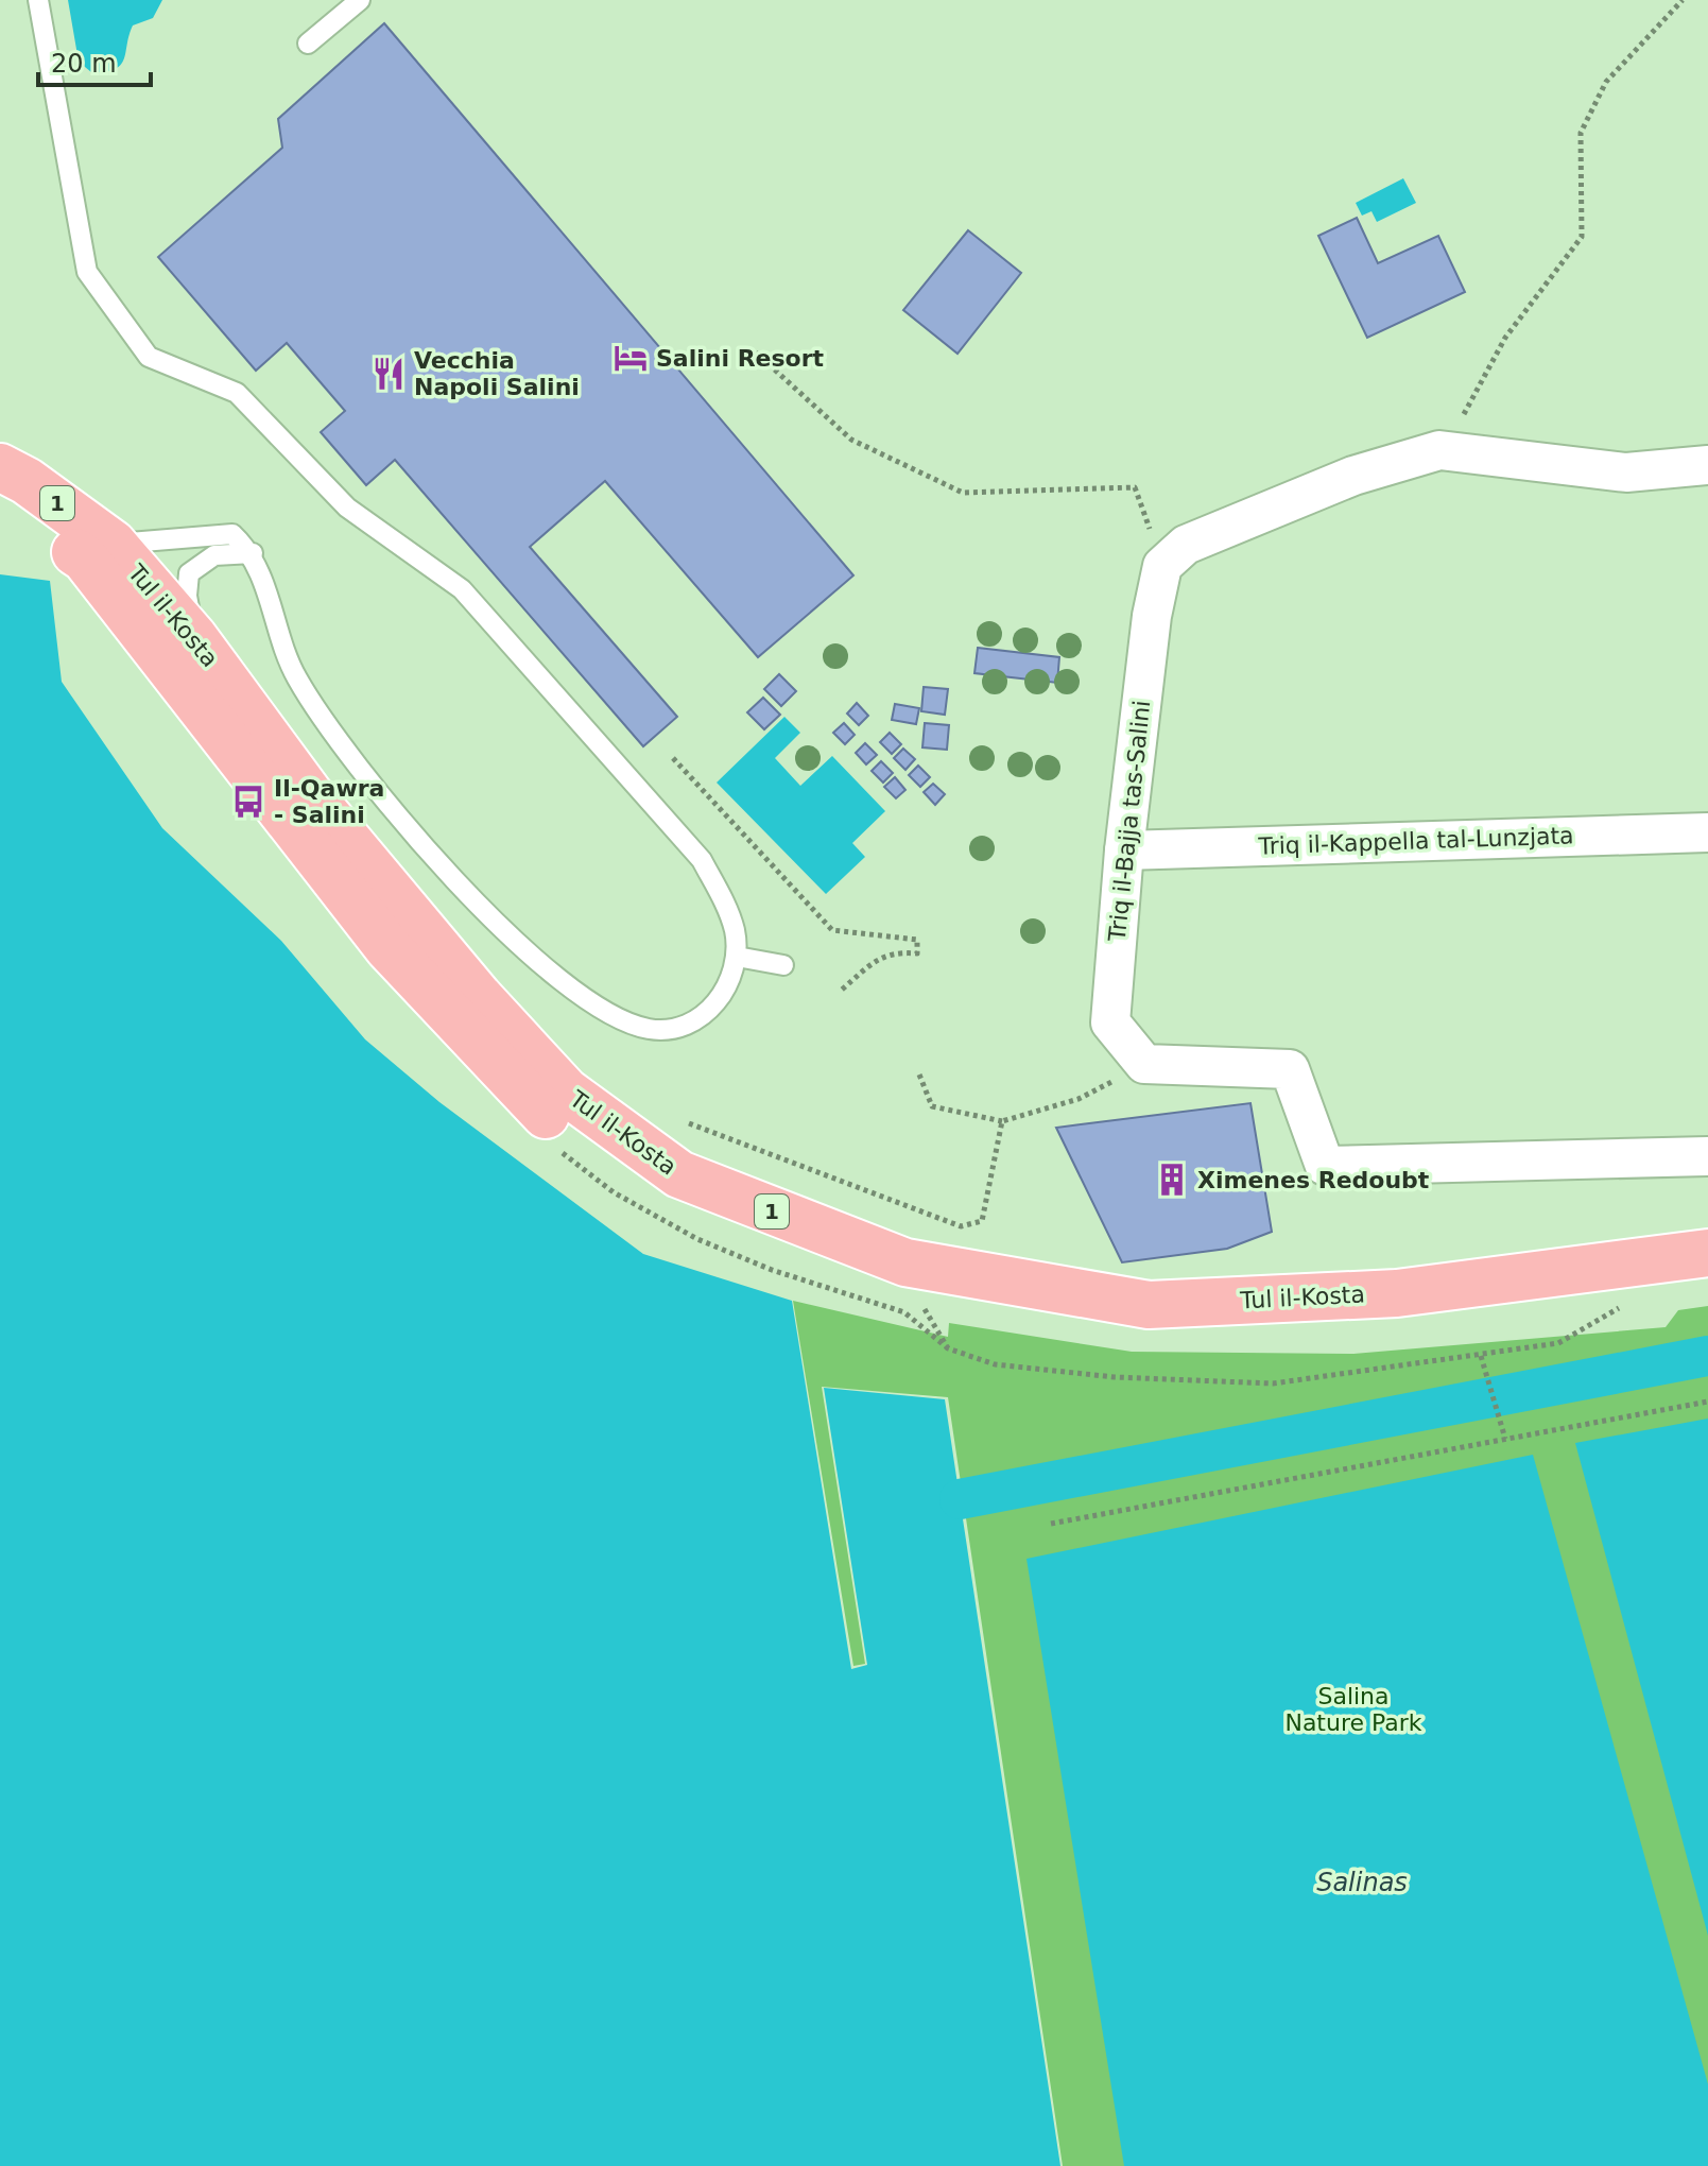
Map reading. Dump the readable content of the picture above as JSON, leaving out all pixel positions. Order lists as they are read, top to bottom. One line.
{"streets":{"highway":["1","Tul il-Kosta"],"street":["Triq il-Bajja tas-Salini","Triq il-Kappella tal-Lunzjata"]},"crossings":[["Triq il-Bajja tas-Salini","Triq il-Kappella tal-Lunzjata"]],"water":["Salinas"],"parks":["Salina Nature Park"],"places":{"hotel":["Salini Resort"],"restaurant":["Vecchia Napoli Salini"],"bus stop":["Il-Qawra - Salini"],"building":["Ximenes Redoubt"]},"scale_bar":"20 m"}
